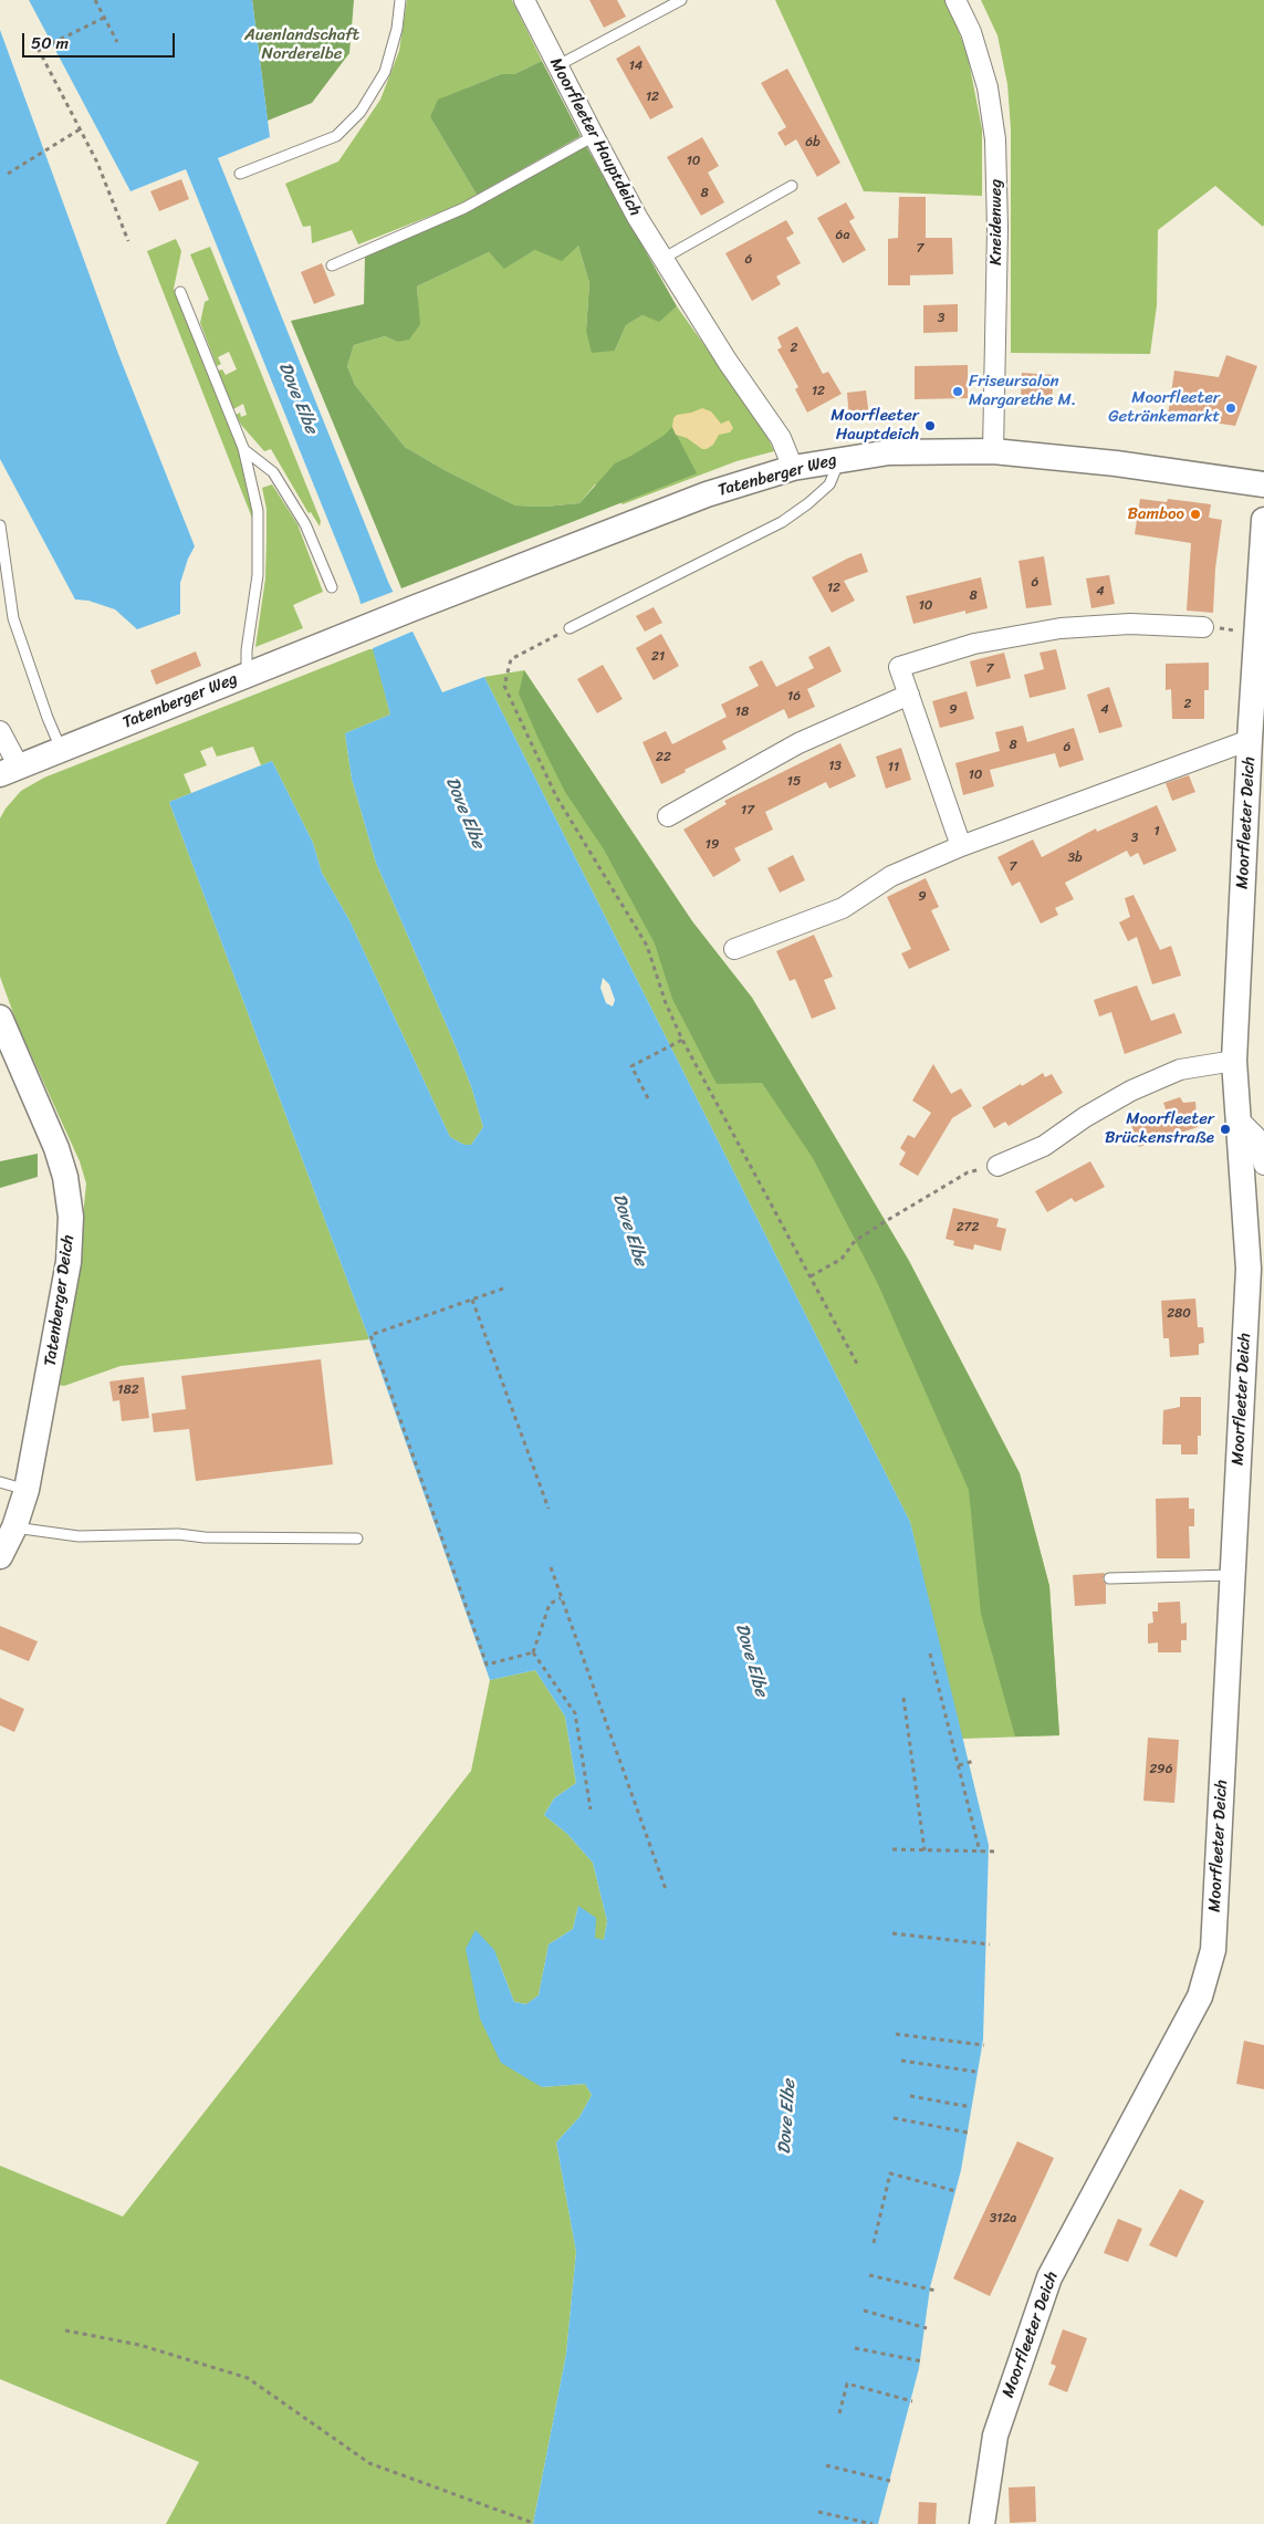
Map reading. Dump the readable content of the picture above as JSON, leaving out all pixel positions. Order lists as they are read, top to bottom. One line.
{"streets":{"street":["Moorfleeter Hauptdeich","Kneidenweg","Tatenberger Weg","Moorfleeter Deich","Tatenberger Deich"]},"crossings":[["Moorfleeter Hauptdeich","Tatenberger Weg"],["Kneidenweg","Tatenberger Weg"]],"water":["Dove Elbe"],"parks":["Auenlandschaft Norderelbe"],"places":["Friseursalon Margarethe M.","Moorfleeter Getränkemarkt","Moorfleeter Hauptdeich","Bamboo","Moorfleeter Brückenstraße"],"house_numbers":["14","12","6b","10","8","6a","7","6","3","2","12","6","12","4","8","10","21","7","16","2","9","4","18","8","6","22","13","11","10","15","17","1","3","19","3b","7","9","272","280","182","296","312a"],"scale_bar":"50 m"}
